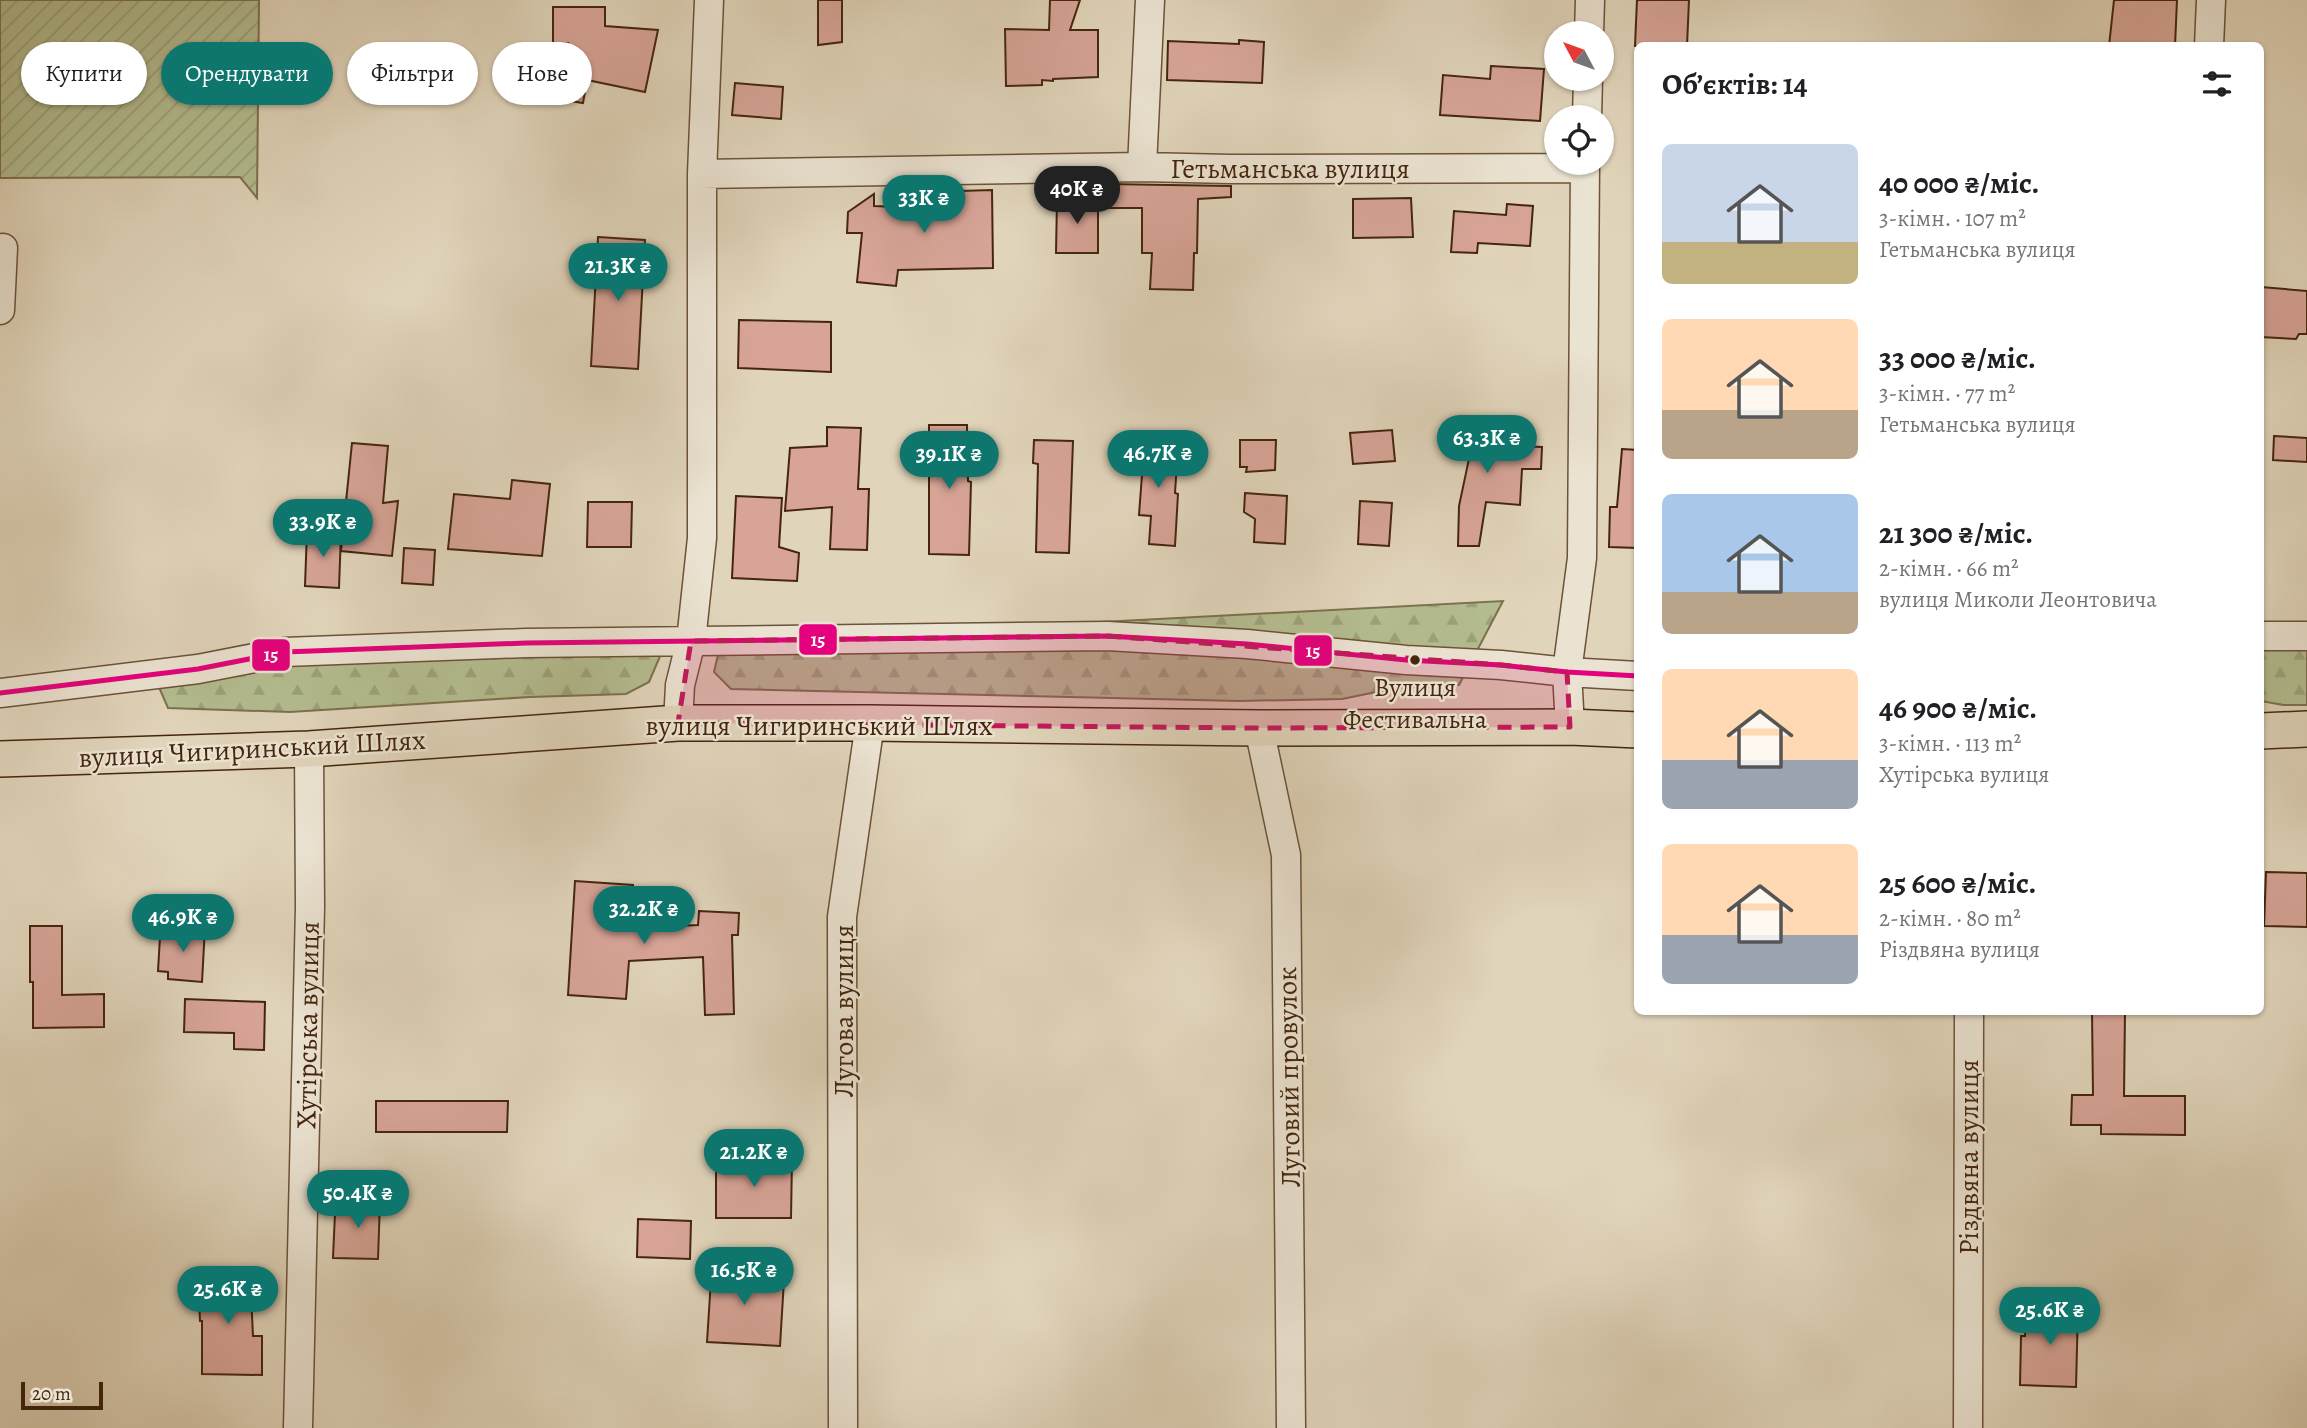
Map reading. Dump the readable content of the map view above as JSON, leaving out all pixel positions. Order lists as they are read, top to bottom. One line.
{"streets":{"main road":["вулиця Чигиринський Шлях"],"street":["Гетьманська вулиця","Лугова вулиця","Хутірська вулиця","Луговий провулок","Різдвяна вулиця"]},"crossings":[["вулиця Чигиринський Шлях","Лугова вулиця"],["вулиця Чигиринський Шлях","Хутірська вулиця"],["вулиця Чигиринський Шлях","Луговий провулок"]],"places":["Вулиця Фестивальна"],"lines":["transit line 15"],"scale_bar":"20 m","north":"top left","page":{"chip":["Купити","Орендувати","Фільтри","Нове"],"heading":"Об’єктів: 14","list":[{"name":"40 000 ₴/міс.","note":"3-кімн. · 107 m² · Гетьманська вулиця"},{"name":"33 000 ₴/міс.","note":"3-кімн. · 77 m² · Гетьманська вулиця"},{"name":"21 300 ₴/міс.","note":"2-кімн. · 66 m² · вулиця Миколи Леонтовича"},{"name":"46 900 ₴/міс.","note":"3-кімн. · 113 m² · Хутірська вулиця"},{"name":"25 600 ₴/міс.","note":"2-кімн. · 80 m² · Різдвяна вулиця"}],"price":["40K ₴","33K ₴","21.3K ₴","63.3K ₴","46.7K ₴","39.1K ₴","33.9K ₴","32.2K ₴","46.9K ₴","21.2K ₴","50.4K ₴","16.5K ₴","25.6K ₴","25.6K ₴"],"scale":"20 m"}}
